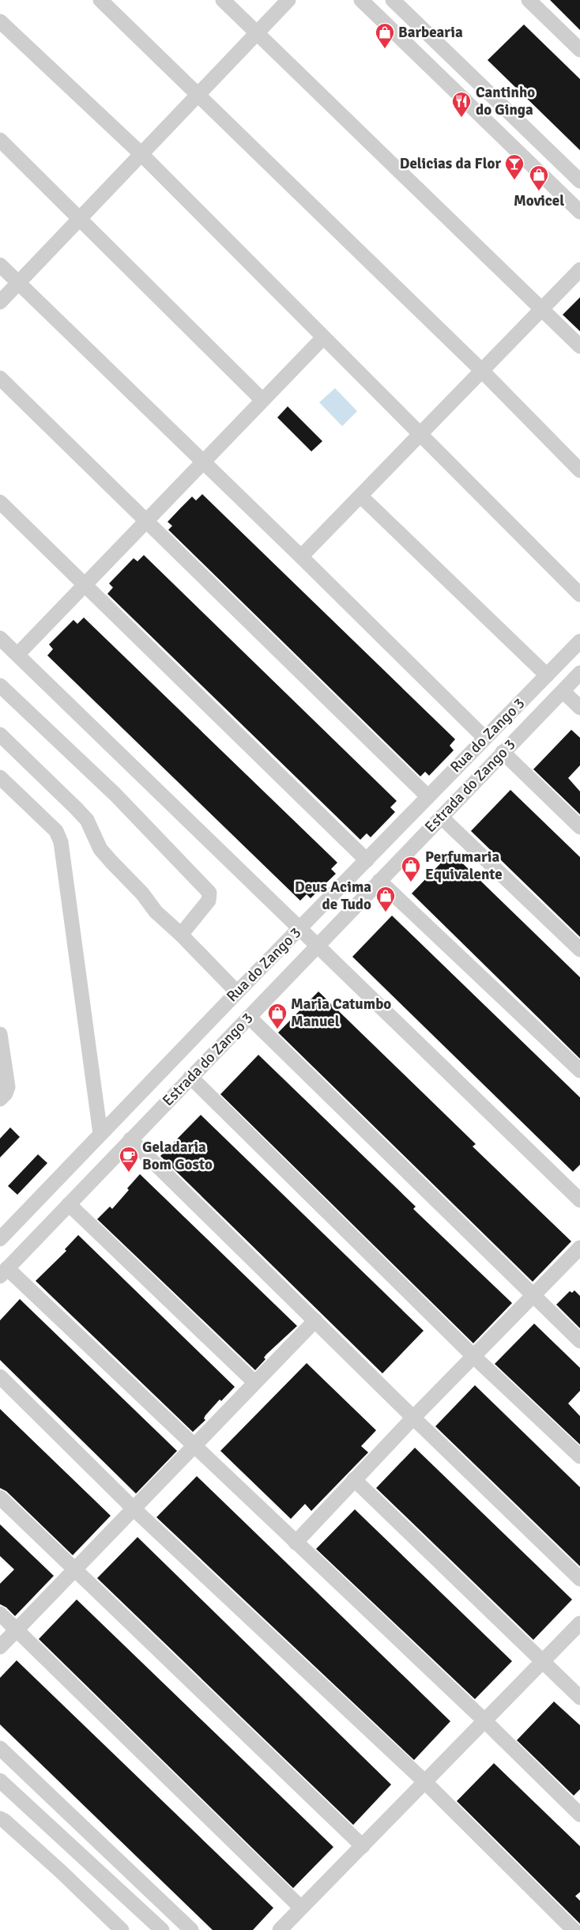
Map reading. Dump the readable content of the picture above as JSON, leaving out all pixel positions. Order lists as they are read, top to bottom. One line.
{"streets":{"street":["Rua do Zango 3","Estrada do Zango 3"]},"places":{"shop":["Barbearia","Movicel","Perfumaria Equivalente","Deus Acima de Tudo","Maria Catumbo Manuel"],"restaurant":["Cantinho do Ginga"],"bar":["Delicias da Flor"],"cafe":["Geladaria Bom Gosto"]}}
